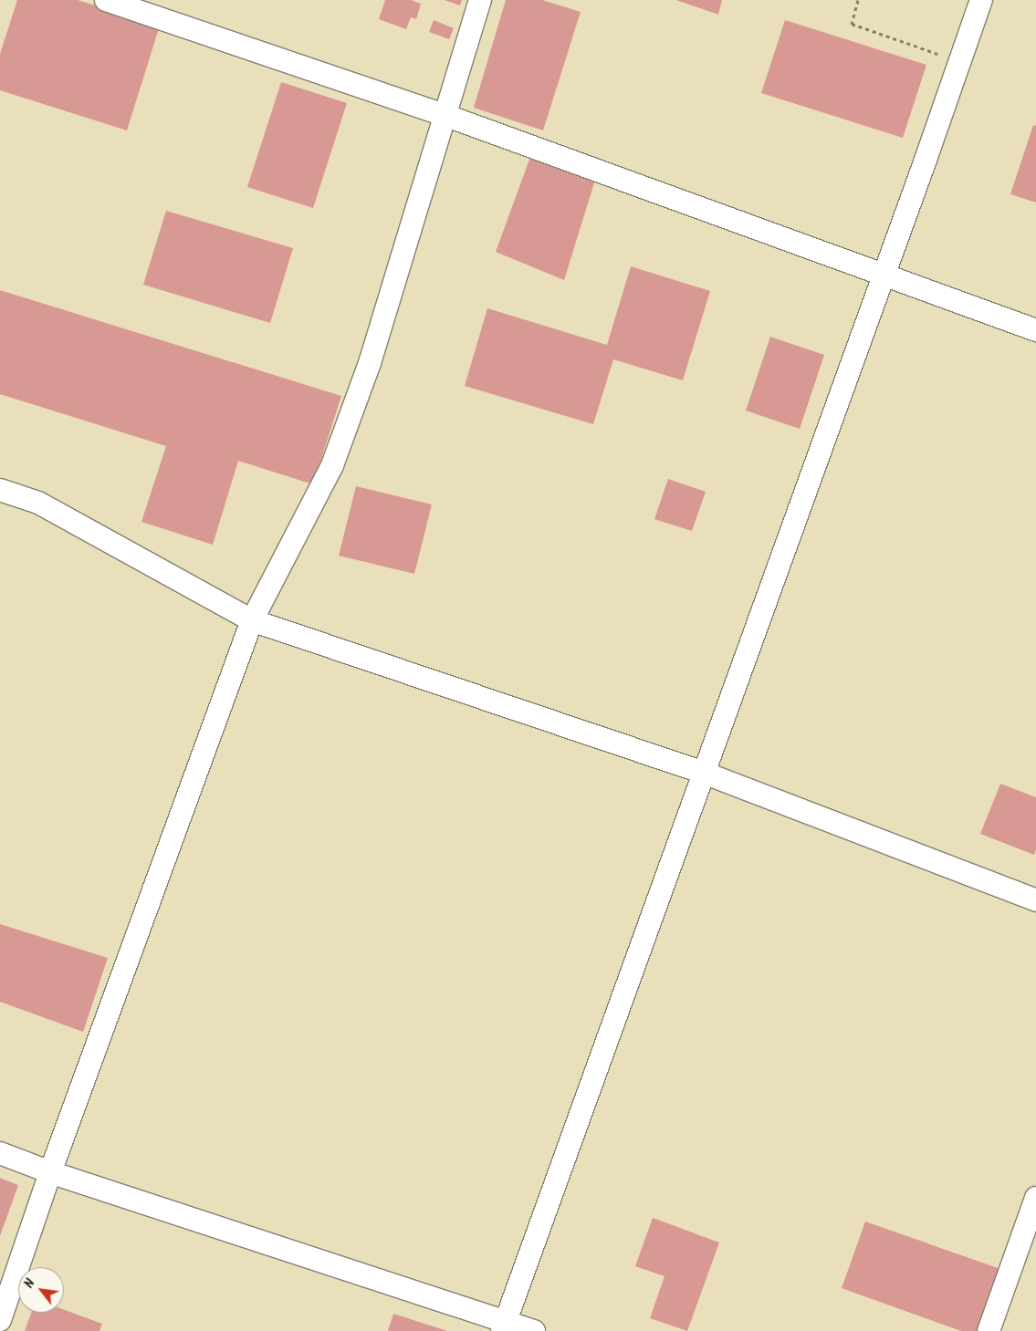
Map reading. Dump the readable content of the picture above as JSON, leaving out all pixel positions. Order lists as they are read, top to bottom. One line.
{"north":"top left"}
